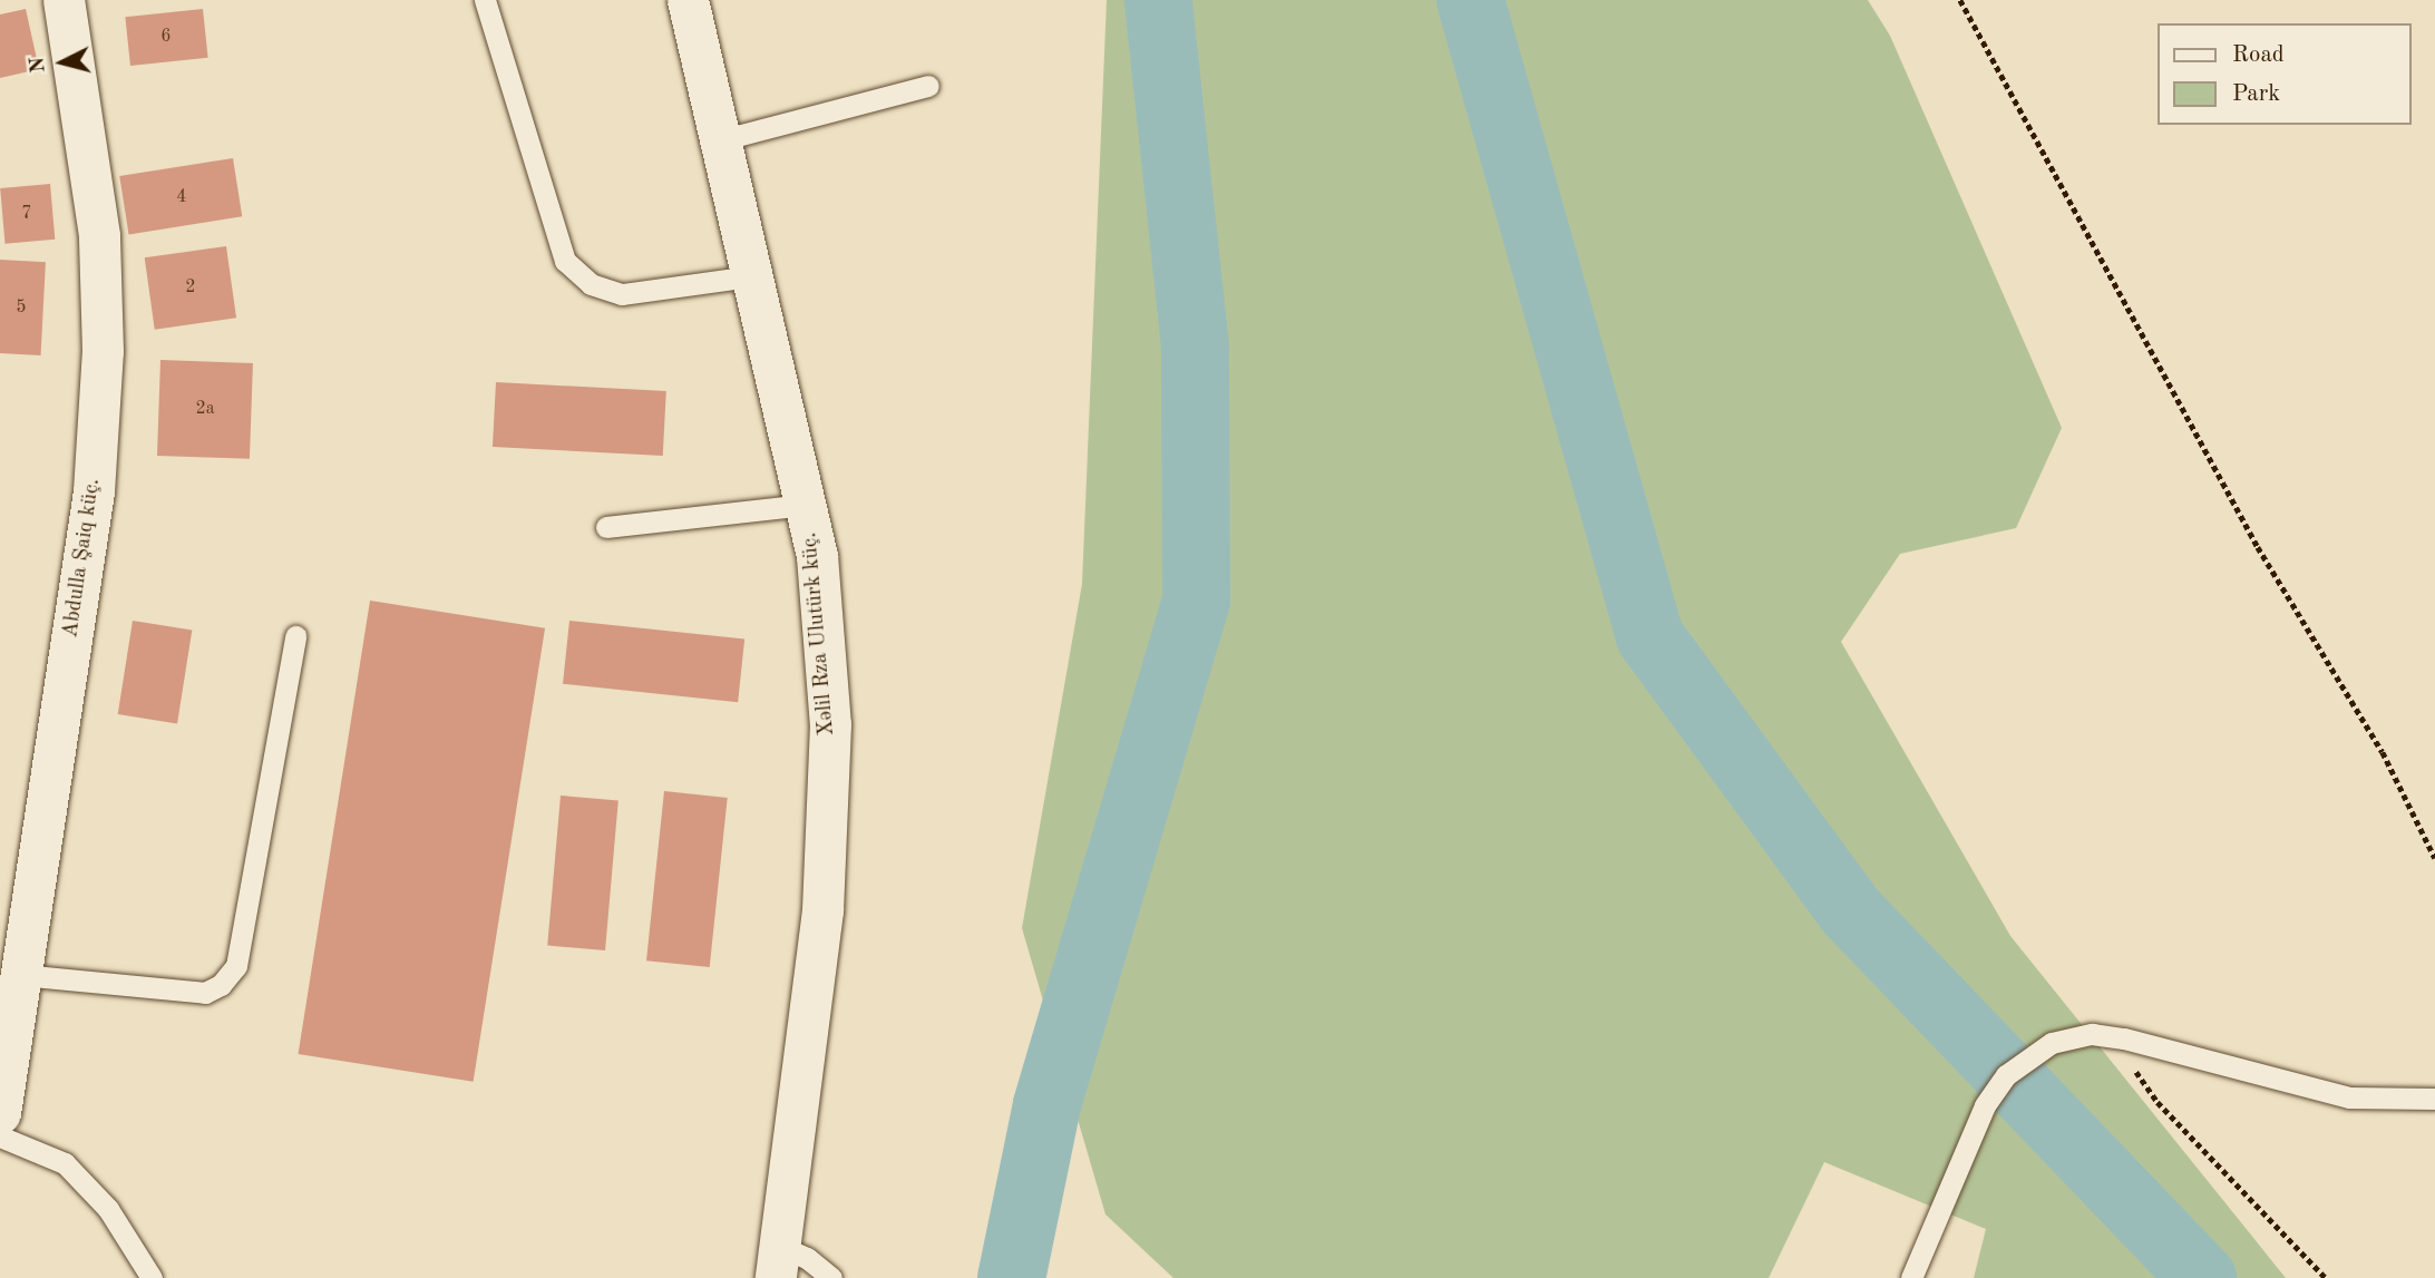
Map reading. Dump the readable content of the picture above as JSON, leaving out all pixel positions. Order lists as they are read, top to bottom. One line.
{"streets":{"street":["Abdulla Şaiq küç.","Xəlil Rza Ulutürk küç."]},"house_numbers":["6","4","7","2","5","2a"],"legend":["Road","Park"],"north":"left"}
